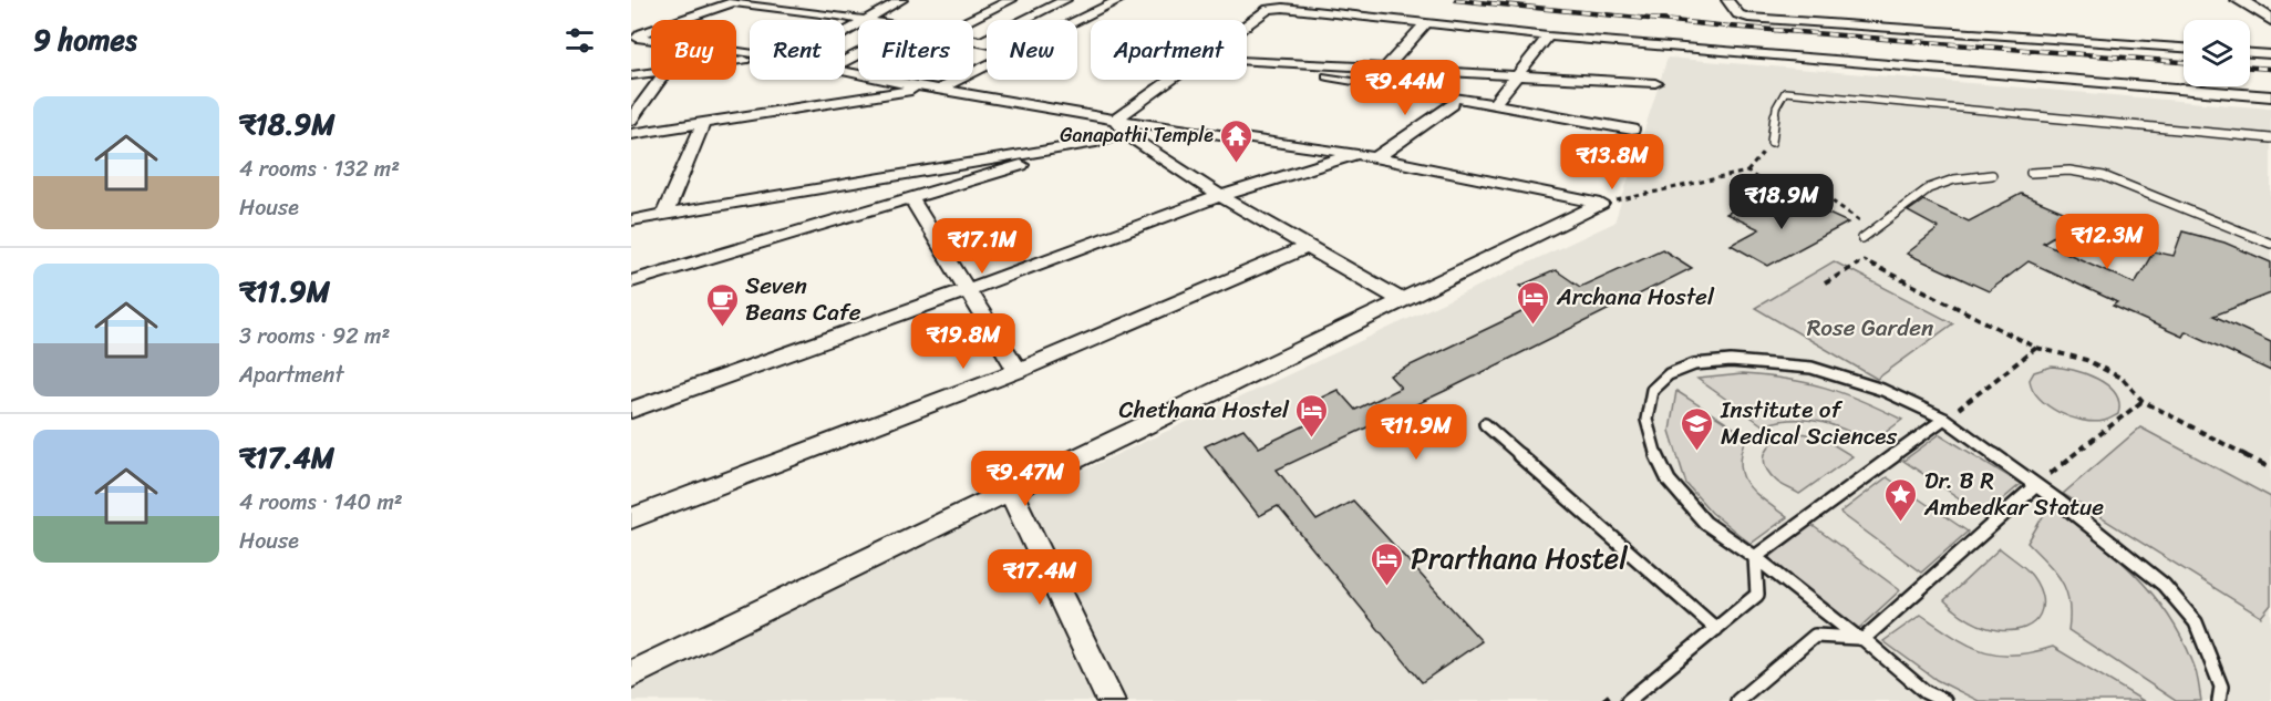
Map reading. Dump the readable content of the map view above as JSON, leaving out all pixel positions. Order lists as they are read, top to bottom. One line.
{"parks":["Rose Garden"],"places":{"temple":["Ganapathi Temple"],"hotel":["Archana Hostel","Chethana Hostel","Prarthana Hostel"],"cafe":["Seven Beans Cafe"],"school or university":["Institute of Medical Sciences"],"place":["Dr. B R Ambedkar Statue"]},"page":{"heading":"9 homes","chip":["Buy","Rent","Filters","New","Apartment"],"price":["₹9.44M","₹13.8M","₹18.9M","₹12.3M","₹17.1M","₹19.8M","₹11.9M","₹9.47M","₹17.4M"],"list":[{"name":"₹18.9M","note":"4 rooms · 132 m² · House"},{"name":"₹11.9M","note":"3 rooms · 92 m² · Apartment"},{"name":"₹17.4M","note":"4 rooms · 140 m² · House"}]}}
